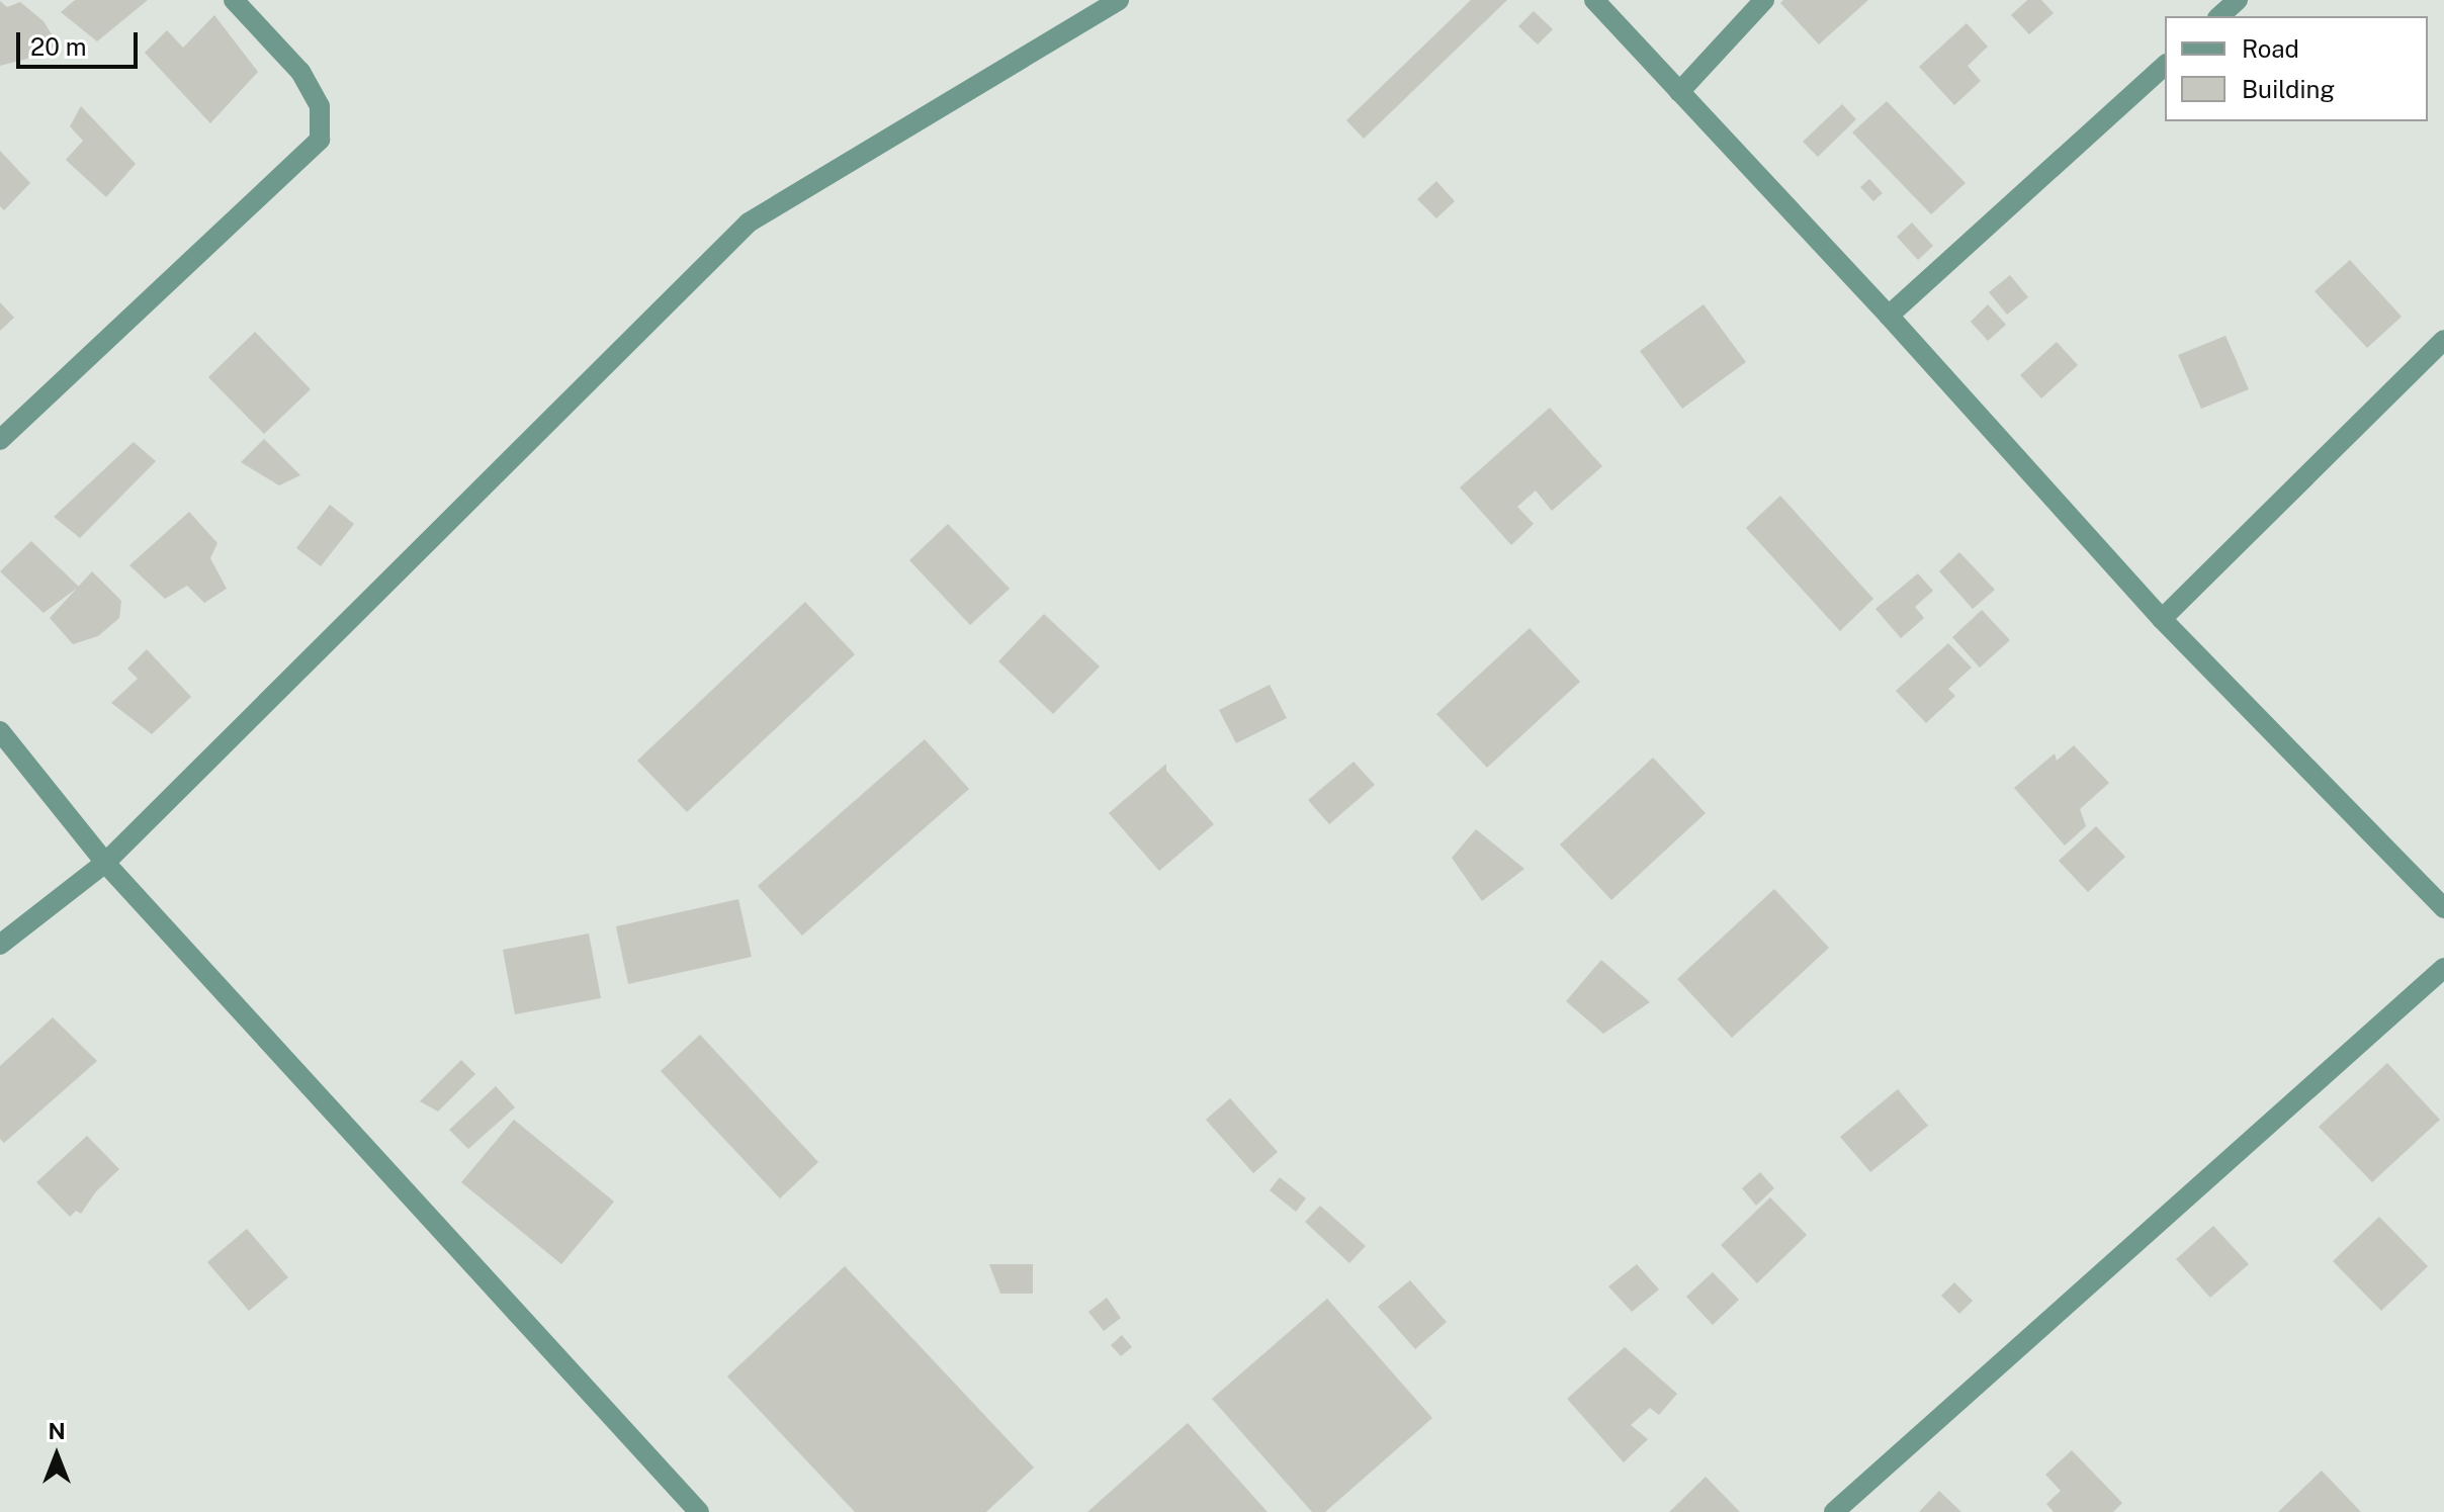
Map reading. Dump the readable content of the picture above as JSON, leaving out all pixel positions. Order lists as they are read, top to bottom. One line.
{"legend":["Road","Building"],"scale_bar":"20 m","north":"top"}
